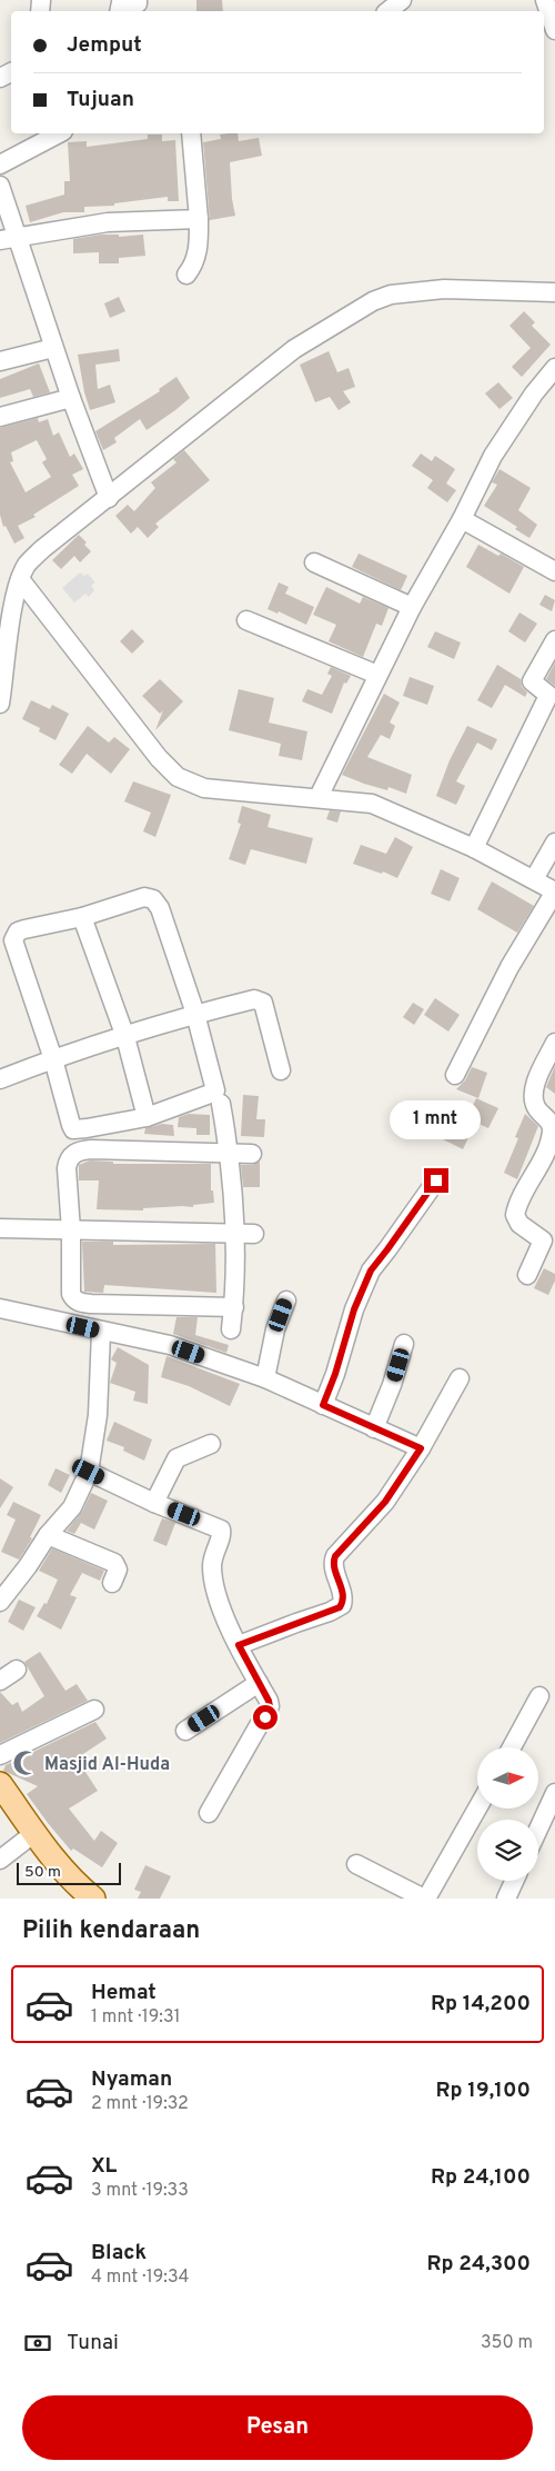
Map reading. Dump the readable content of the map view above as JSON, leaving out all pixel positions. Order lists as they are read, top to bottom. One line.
{"places":{"mosque":["Masjid Al-Huda"]},"scale_bar":"50 m","north":"right","page":{"banner":["Jemput","Tujuan"],"bubble":"1 mnt","scale":"50 m","heading":"Pilih kendaraan","list":[{"name":"Hemat","note":"1 mnt · 19:31","value":"Rp 14,200"},{"name":"Nyaman","note":"2 mnt · 19:32","value":"Rp 19,100"},{"name":"XL","note":"3 mnt · 19:33","value":"Rp 24,100"},{"name":"Black","note":"4 mnt · 19:34","value":"Rp 24,300"}],"pay":["Tunai","350 m"],"buttons":"Pesan"}}
